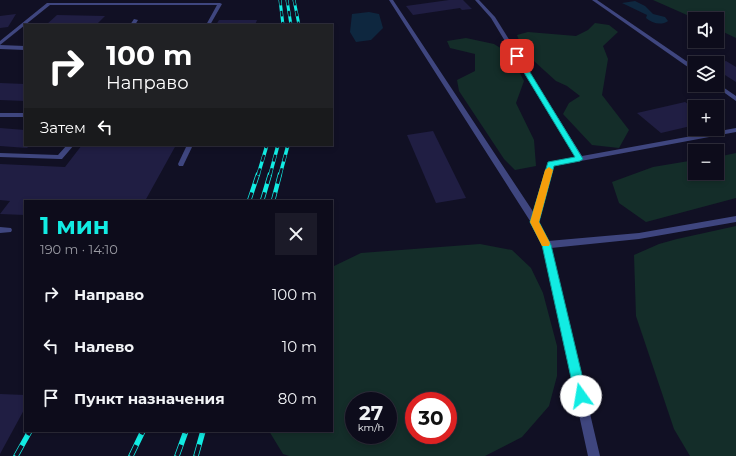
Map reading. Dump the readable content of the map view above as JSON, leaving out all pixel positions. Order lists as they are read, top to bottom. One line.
{"page":{"map_buttons":["+","−"],"turn":["100 m","Направо"],"then":"Затем","heading":["1 мин","190 m · 14:10"],"list":[{"name":"Направо","value":"100 m"},{"name":"Налево","value":"10 m"},{"name":"Пункт назначения","value":"80 m"}],"speed":"27 km/h","limit":"30"}}
